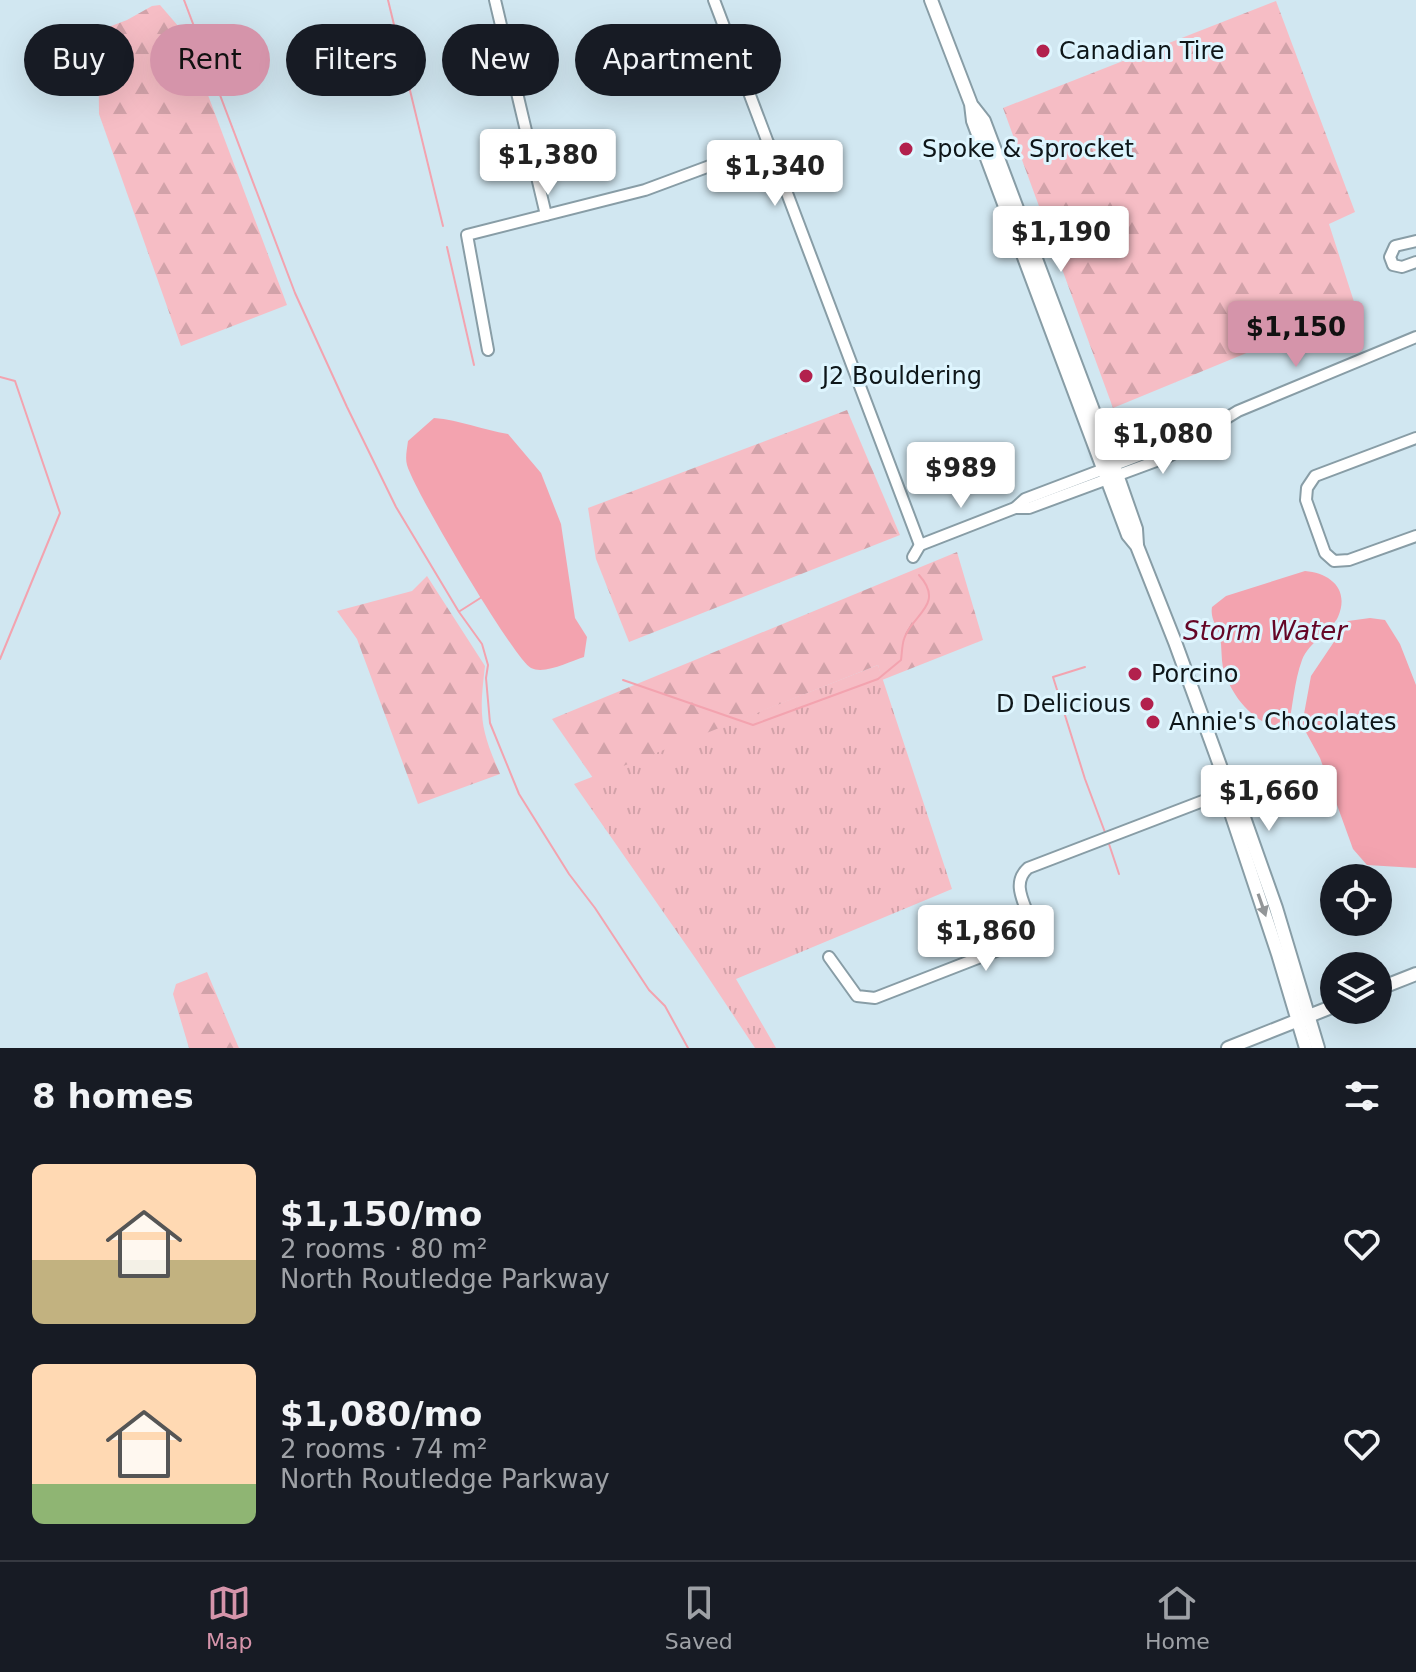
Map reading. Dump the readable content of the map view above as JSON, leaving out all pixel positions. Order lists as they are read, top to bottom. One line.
{"water":["Storm Water"],"places":["Canadian Tire","Spoke & Sprocket","J2 Bouldering","Porcino","D Delicious","Annie's Chocolates"],"page":{"chip":["Buy","Rent","Filters","New","Apartment"],"price":["$1,380","$1,340","$1,190","$1,150","$1,080","$989","$1,660","$1,860"],"heading":"8 homes","list":[{"name":"$1,150/mo","note":"2 rooms · 80 m² · North Routledge Parkway"},{"name":"$1,080/mo","note":"2 rooms · 74 m² · North Routledge Parkway"}],"tabs":["Map","Saved","Home"]}}
